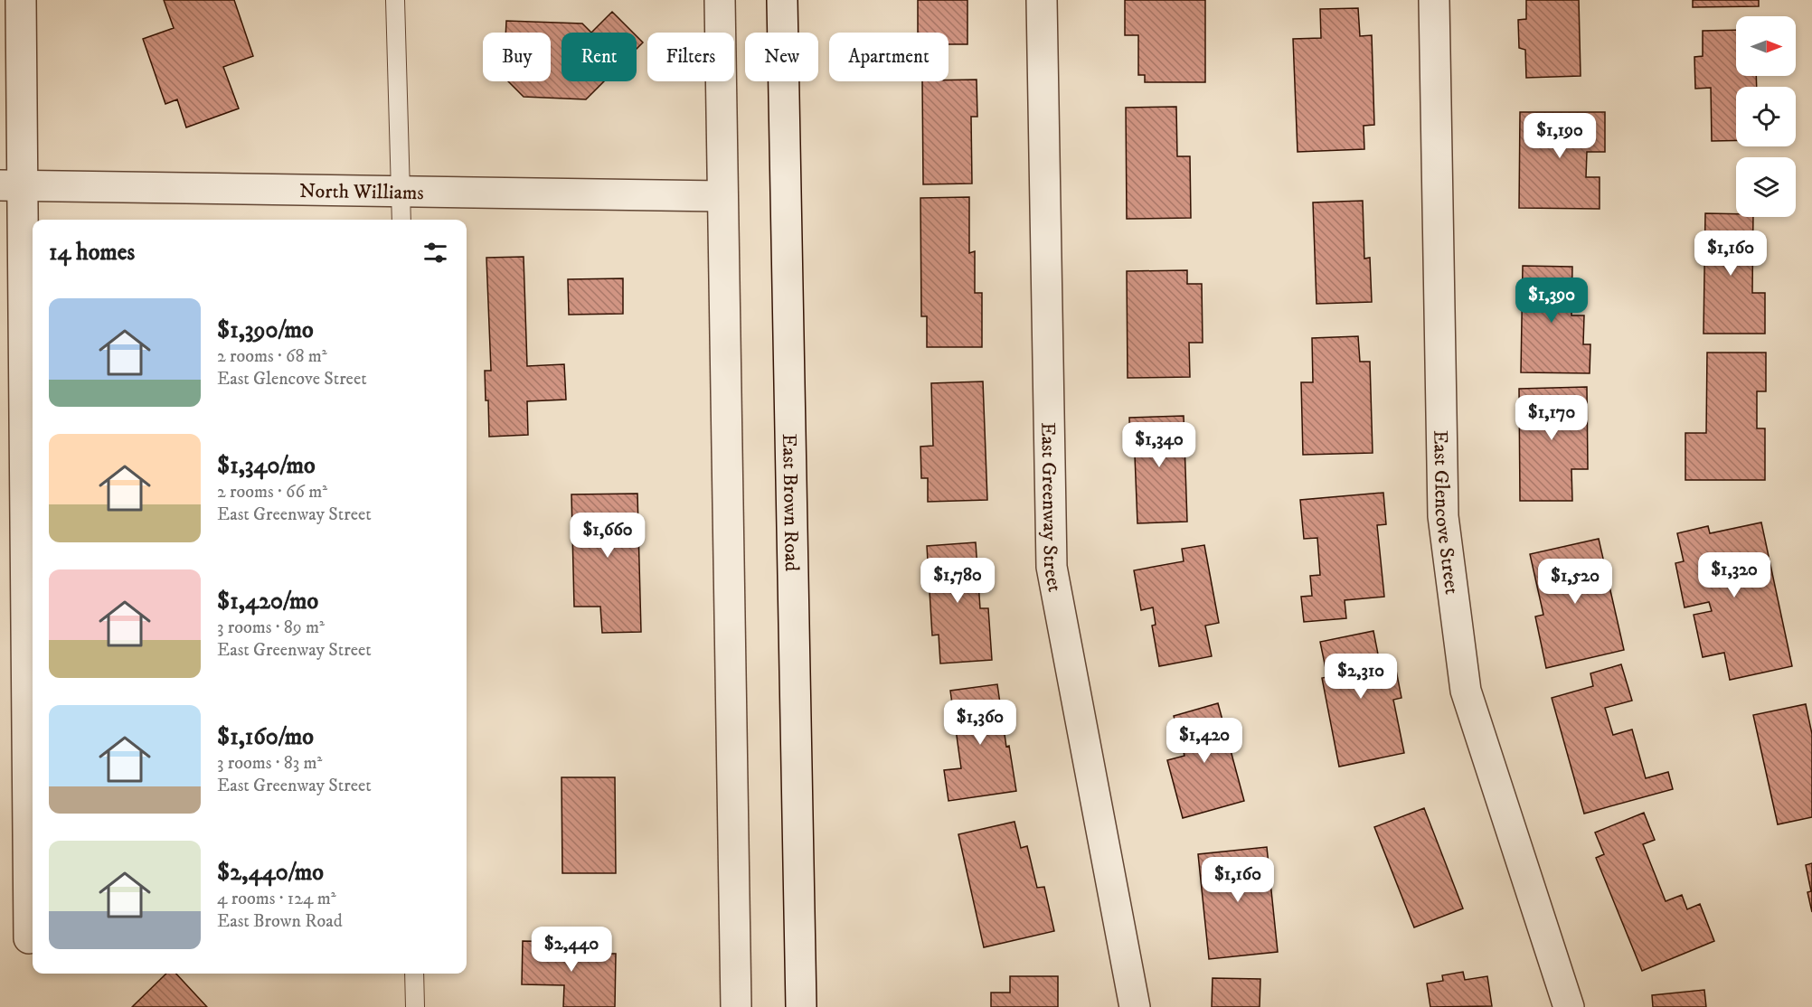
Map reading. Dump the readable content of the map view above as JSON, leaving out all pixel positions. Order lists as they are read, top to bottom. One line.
{"streets":{"street":["North Williams","East Brown Road","East Greenway Street","East Glencove Street"]},"north":"right","page":{"chip":["Buy","Rent","Filters","New","Apartment"],"price":["$1,190","$1,160","$1,390","$1,170","$1,340","$1,660","$1,320","$1,780","$1,520","$2,310","$1,360","$1,420","$1,160","$2,440"],"heading":"14 homes","list":[{"name":"$1,390/mo","note":"2 rooms · 68 m² · East Glencove Street"},{"name":"$1,340/mo","note":"2 rooms · 66 m² · East Greenway Street"},{"name":"$1,420/mo","note":"3 rooms · 89 m² · East Greenway Street"},{"name":"$1,160/mo","note":"3 rooms · 83 m² · East Greenway Street"},{"name":"$2,440/mo","note":"4 rooms · 124 m² · East Brown Road"}]}}
